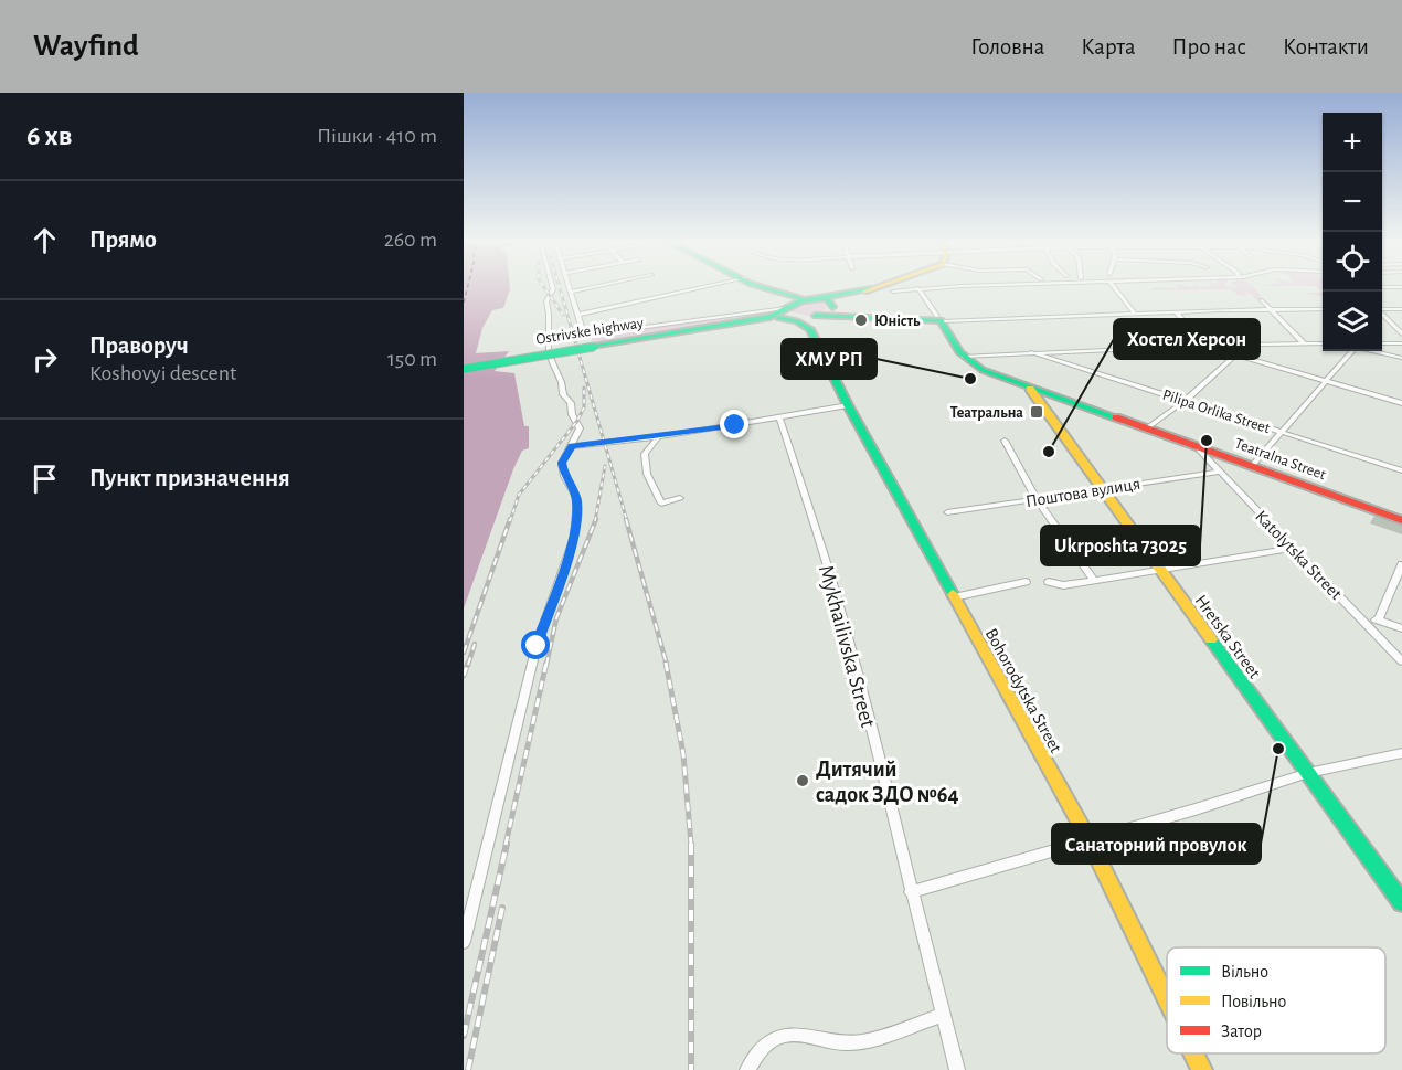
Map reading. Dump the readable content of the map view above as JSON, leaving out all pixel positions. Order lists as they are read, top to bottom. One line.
{"streets":{"street":["Ostrivske highway","Pilipa Orlika Street","Teatralna Street","Поштова вулиця","Katolytska Street","Hretska Street","Mykhailivska Street","Bohorodytska Street"]},"crossings":[["Ostrivske highway","Bohorodytska Street"],["Teatralna Street","Katolytska Street"],["Teatralna Street","Hretska Street"],["Поштова вулиця","Katolytska Street"],["Поштова вулиця","Hretska Street"]],"places":{"other":["Юність","ХМУ РП","Ukrposhta 73025","Хостел Херсон","Санаторний провулок","Дитячий садок ЗДО №64"],"transit":["Театральна"]},"legend":["Вільно","Повільно","Затор"],"page":{"header":"Wayfind","nav":["Головна","Карта","Про нас","Контакти"],"heading":["6 хв","Пішки · 410 m"],"map_buttons":["+","−"],"list":[["Прямо","260 m"],["Праворуч","Koshovyi descent","150 m"],"Пункт призначення"]}}
